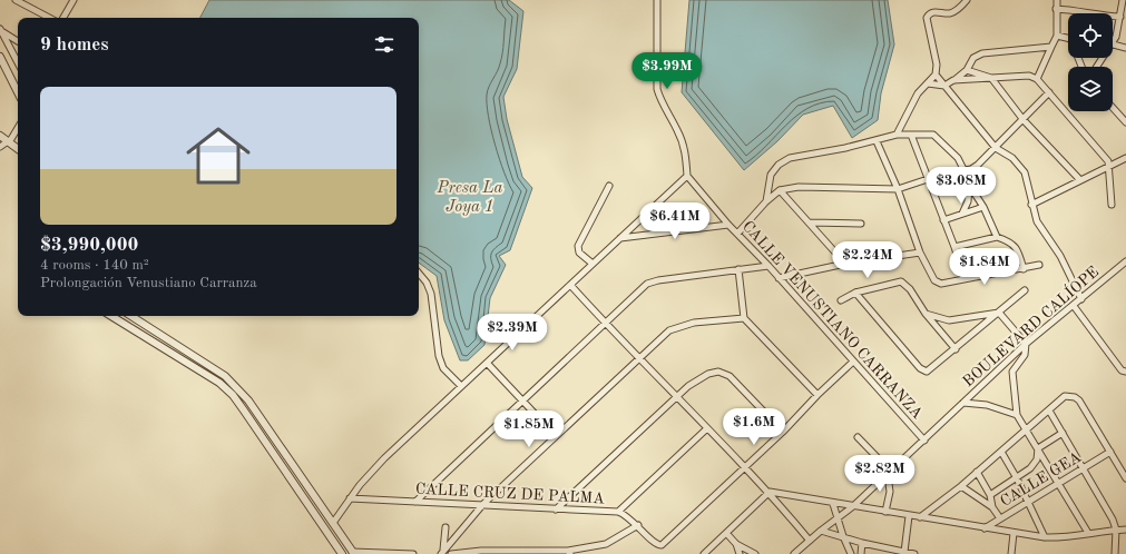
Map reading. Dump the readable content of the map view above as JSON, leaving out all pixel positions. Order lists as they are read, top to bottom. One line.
{"streets":{"street":["CALLE VENUSTIANO CARRANZA","BOULEVARD CALÍOPE","CALLE GEA","CALLE CRUZ DE PALMA"]},"crossings":[["CALLE VENUSTIANO CARRANZA","BOULEVARD CALÍOPE"]],"water":["Presa La Joya 1"],"page":{"heading":"9 homes","price":["$3.99M","$3.08M","$6.41M","$2.24M","$1.84M","$2.39M","$1.6M","$1.85M","$2.82M"],"list":[{"name":"$3,990,000","note":"4 rooms · 140 m² · Prolongación Venustiano Carranza"}]}}
